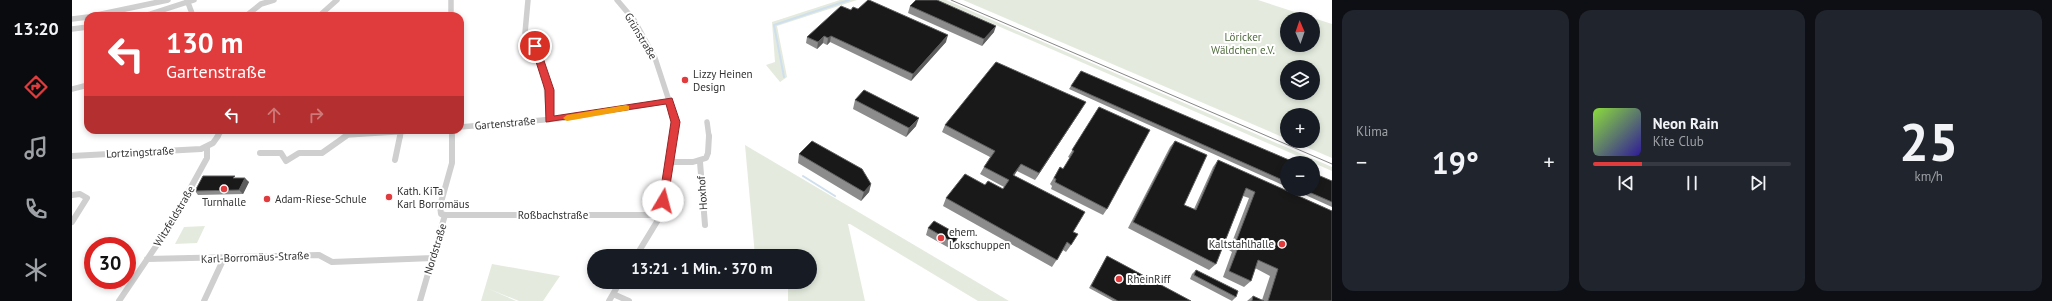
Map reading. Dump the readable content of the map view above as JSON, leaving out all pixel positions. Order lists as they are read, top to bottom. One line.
{"streets":{"street":["Grünstraße","Gartenstraße","Lortzingstraße","Hoxhof","Roßbachstraße","Witzfeldstraße","Nordstraße","Karl-Borromäus-Straße"]},"crossings":[["Grünstraße","Gartenstraße"],["Grünstraße","Hoxhof"],["Grünstraße","Roßbachstraße"],["Lortzingstraße","Witzfeldstraße"],["Roßbachstraße","Nordstraße"],["Witzfeldstraße","Karl-Borromäus-Straße"],["Nordstraße","Karl-Borromäus-Straße"]],"parks":["Löricker Wäldchen e.V."],"places":["Lizzy Heinen Design","Turnhalle","Kath. KiTa Karl Borromäus","Adam-Riese-Schule","ehem. Lokschuppen","Kaltstahlhalle","RheinRiff"],"north":"top","page":{"tabs":"13:20","tile":["Klima",["25","km/h"]],"map_buttons":["+","−"],"turn":["130 m","Gartenstraße"],"song":["Neon Rain","Kite Club"],"heat":["−","19°","+"],"limit":"30","trip":"13:21 · 1 Min. · 370 m"}}
